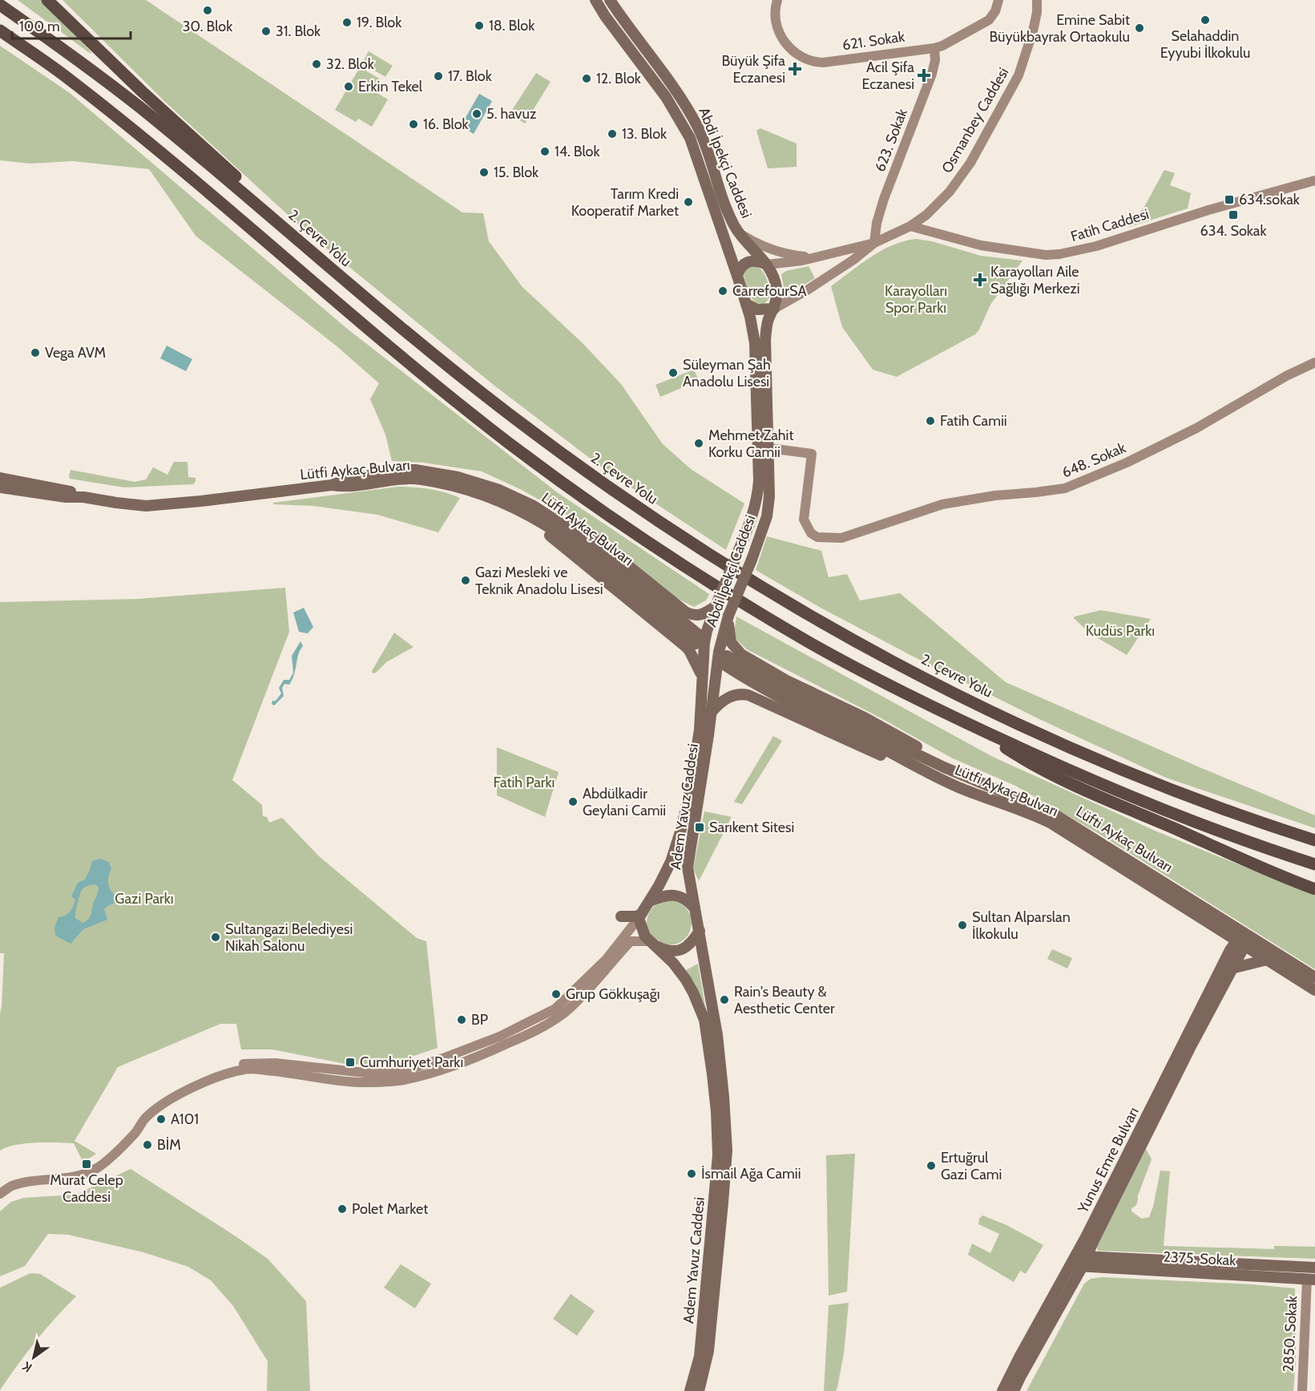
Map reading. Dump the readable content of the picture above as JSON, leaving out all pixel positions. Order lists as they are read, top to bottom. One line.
{"streets":{"highway":["2. Çevre Yolu"],"main road":["Abdi İpekçi Caddesi","Lütfi Aykaç Bulvarı","Lüfti Aykaç Bulvarı","Adem Yavuz Caddesi","Yunus Emre Bulvarı","2375. Sokak"],"street":["621. Sokak","Osmanbey Caddesi","623. Sokak","Fatih Caddesi","648. Sokak","2850. Sokak"]},"crossings":[["621. Sokak","623. Sokak"],["Osmanbey Caddesi","623. Sokak"],["Osmanbey Caddesi","Abdi İpekçi Caddesi"],["Osmanbey Caddesi","Fatih Caddesi"],["Abdi İpekçi Caddesi","648. Sokak"],["Abdi İpekçi Caddesi","Adem Yavuz Caddesi"],["Lütfi Aykaç Bulvarı","Lüfti Aykaç Bulvarı"],["Lütfi Aykaç Bulvarı","Yunus Emre Bulvarı"],["Yunus Emre Bulvarı","2375. Sokak"],["2375. Sokak","2850. Sokak"]],"parks":["Karayolları Spor Parkı","Kudüs Parkı","Fatih Parkı","Gazi Parkı"],"places":{"other":["30. Blok","Selahaddin Eyyubi İlkokulu","19. Blok","18. Blok","Emine Sabit Büyükbayrak Ortaokulu","31. Blok","32. Blok","17. Blok","12. Blok","Erkin Tekel","5. havuz","16. Blok","13. Blok","14. Blok","15. Blok","Tarım Kredi Kooperatif Market","CarrefourSA","Vega AVM","Süleyman Şah Anadolu Lisesi","Fatih Camii","Mehmet Zahit Korku Camii","Gazi Mesleki ve Teknik Anadolu Lisesi","Abdülkadir Geylani Camii","Sultan Alparslan İlkokulu","Sultangazi Belediyesi Nikah Salonu","Grup Gökkuşağı","Rain's Beauty & Aesthetic Center","BP","A101","BİM","Ertuğrul Gazi Cami","İsmail Ağa Camii","Polet Market"],"health":["Büyük Şifa Eczanesi","Acil Şifa Eczanesi","Karayolları Aile Sağlığı Merkezi"],"transit":["634.sokak","634. Sokak","Sarıkent Sitesi","Cumhuriyet Parkı","Murat Celep Caddesi"]},"scale_bar":"100 m","north":"bottom left"}
